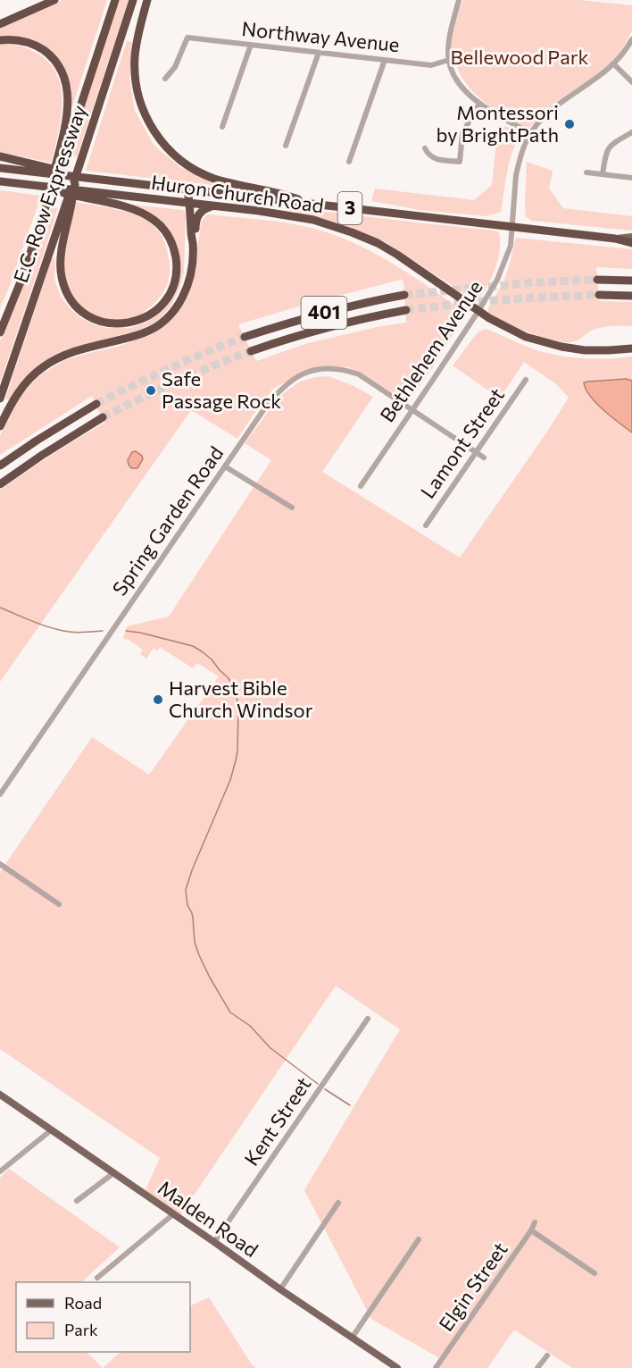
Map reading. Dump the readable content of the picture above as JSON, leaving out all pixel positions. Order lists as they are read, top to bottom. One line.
{"streets":{"highway":["E.C. Row Expressway","Huron Church Road","3","401"],"main road":["Malden Road"],"street":["Northway Avenue","Bethlehem Avenue","Lamont Street","Spring Garden Road","Kent Street","Elgin Street"]},"crossings":[["Huron Church Road","Bethlehem Avenue"],["Bethlehem Avenue","Spring Garden Road"],["Lamont Street","Spring Garden Road"],["Kent Street","Malden Road"]],"parks":["Bellewood Park"],"places":["Montessori by BrightPath","Safe Passage Rock","Harvest Bible Church Windsor"],"legend":["Road","Park"]}
